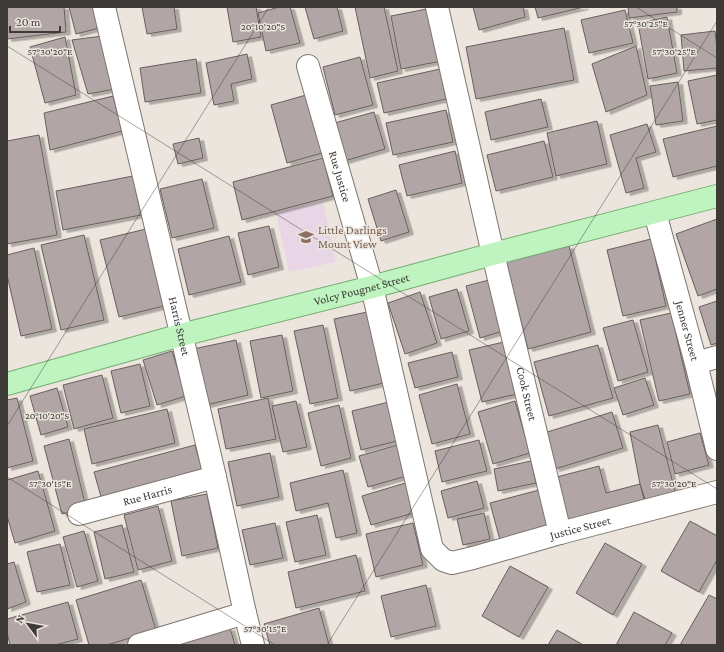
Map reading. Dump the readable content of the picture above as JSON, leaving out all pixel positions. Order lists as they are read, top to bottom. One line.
{"streets":{"main road":["Volcy Pougnet Street"],"street":["Rue Justice","Harris Street","Jenner Street","Cook Street","Rue Harris","Justice Street"]},"crossings":[["Rue Justice","Volcy Pougnet Street"],["Rue Justice","Justice Street"],["Volcy Pougnet Street","Harris Street"],["Volcy Pougnet Street","Jenner Street"],["Volcy Pougnet Street","Cook Street"],["Volcy Pougnet Street","Justice Street"],["Harris Street","Rue Harris"],["Cook Street","Justice Street"]],"places":{"school or university":["Little Darlings Mount View"]},"scale_bar":"20 m","north":"top left","coordinates":["57°30'25\"E","20°10'20\"S","57°30'20\"E","57°30'15\"E"]}
